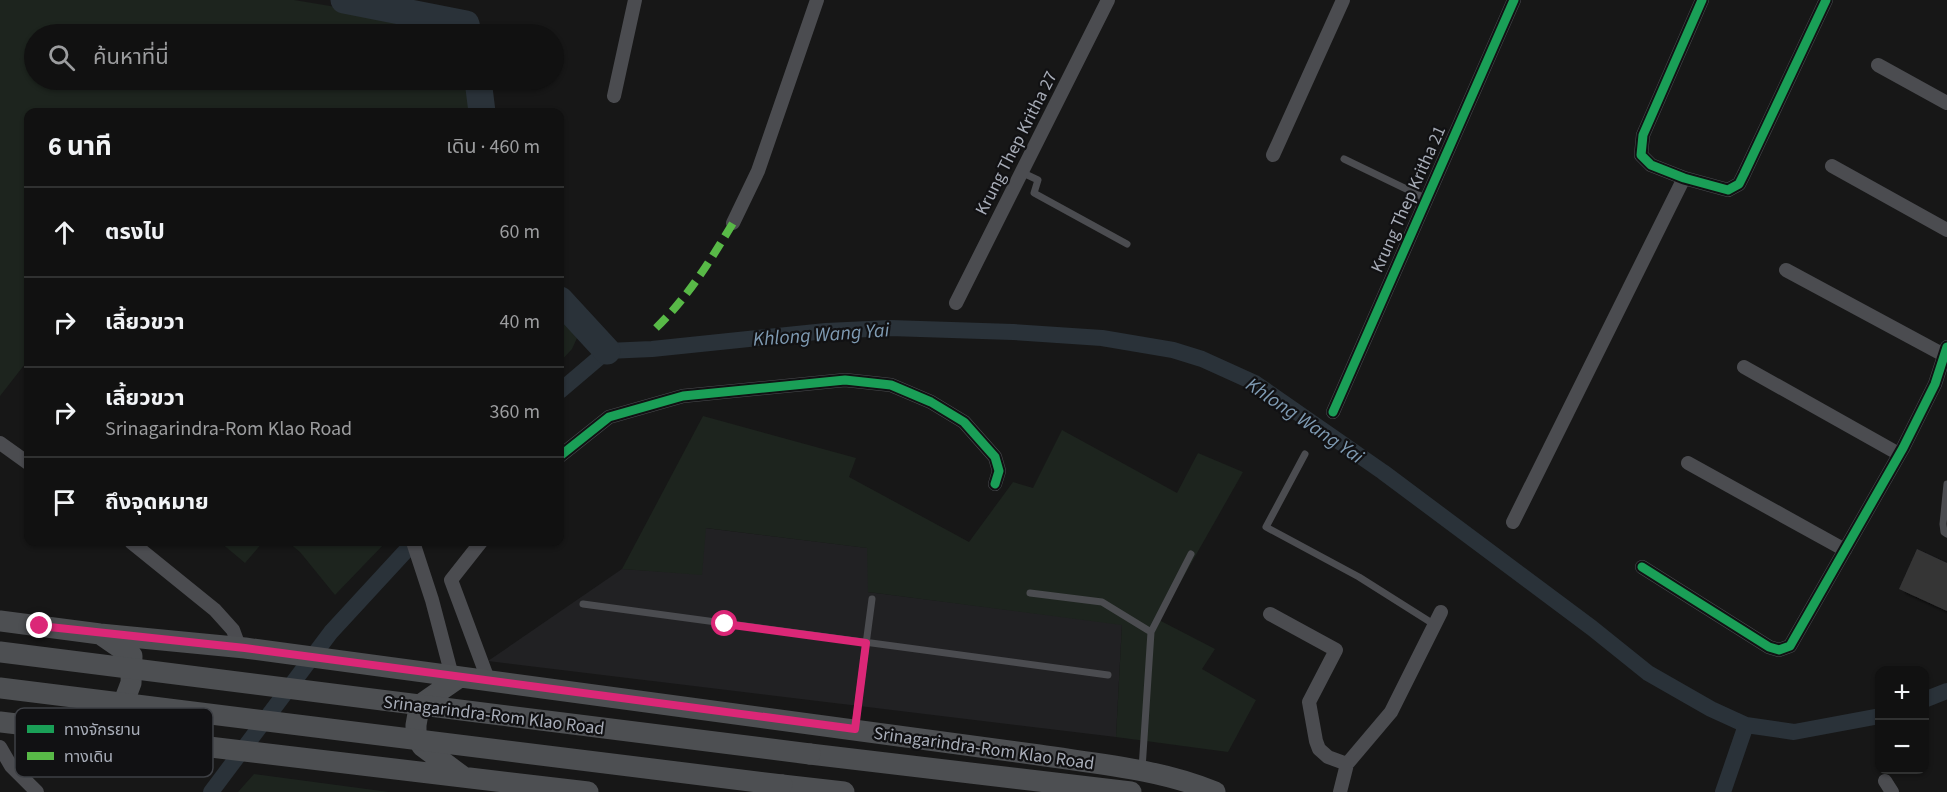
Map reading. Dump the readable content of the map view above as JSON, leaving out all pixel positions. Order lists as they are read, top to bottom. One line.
{"streets":{"main road":["Srinagarindra-Rom Klao Road"],"street":["Krung Thep Kritha 27","Krung Thep Kritha 21"]},"water":["Khlong Wang Yai"],"legend":["ทางจักรยาน","ทางเดิน"],"page":{"search":"ค้นหาที่นี่","heading":["6 นาที","เดิน · 460 m"],"list":[["ตรงไป","60 m"],["เลี้ยวขวา","40 m"],["เลี้ยวขวา","Srinagarindra-Rom Klao Road","360 m"],"ถึงจุดหมาย"],"map_buttons":["+","−"]}}
